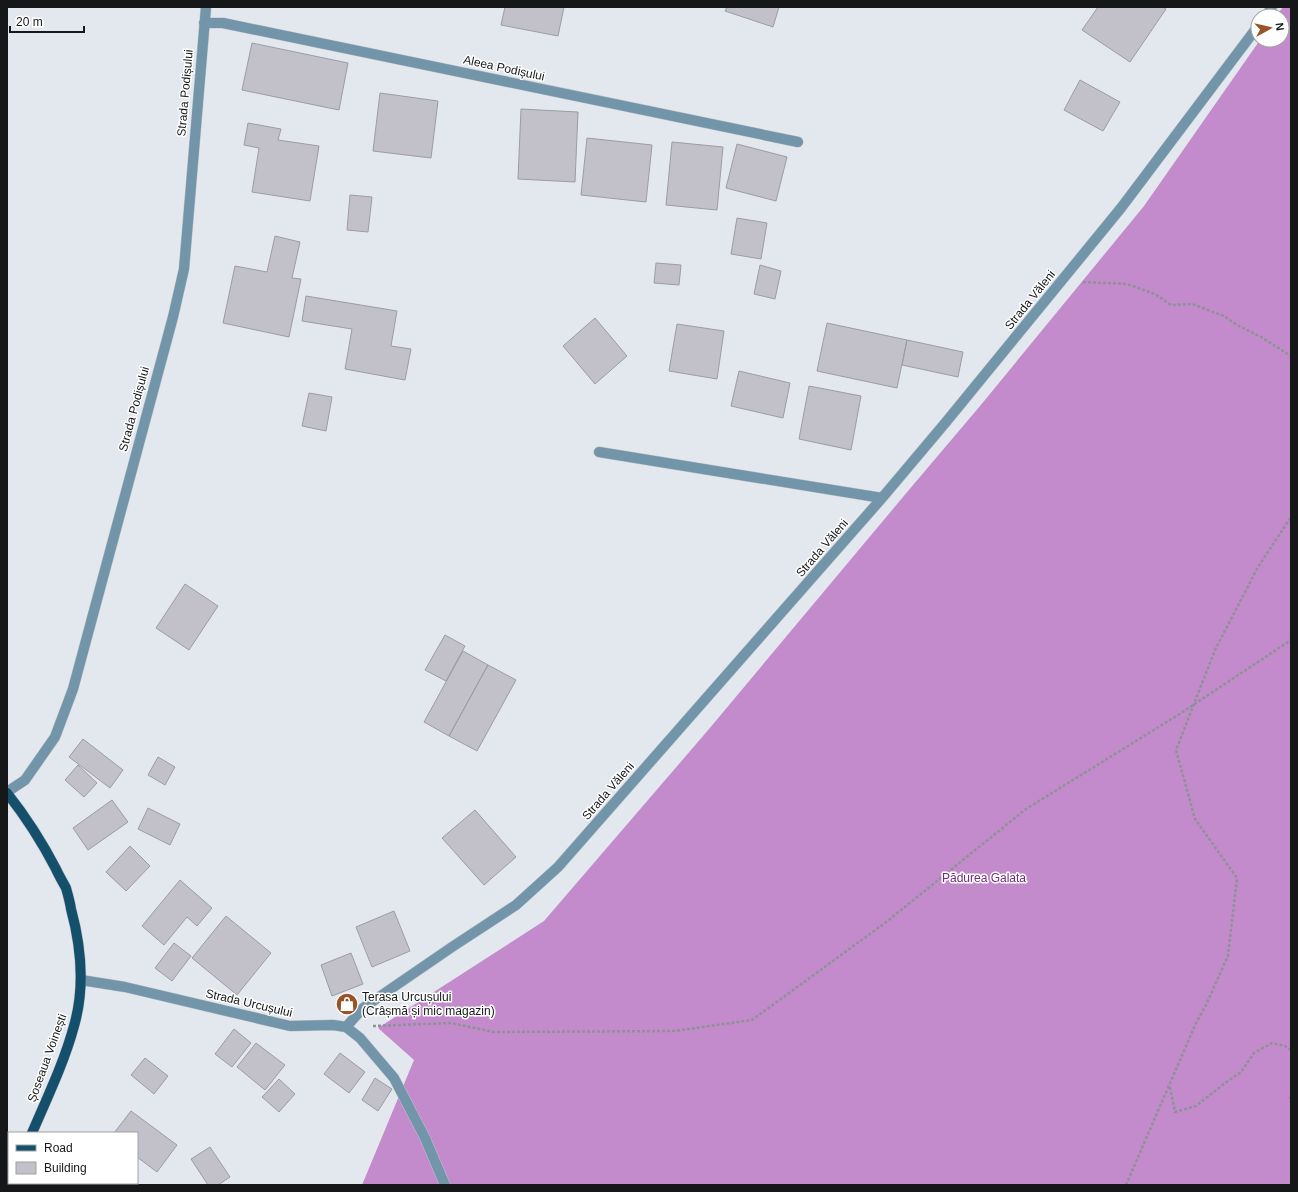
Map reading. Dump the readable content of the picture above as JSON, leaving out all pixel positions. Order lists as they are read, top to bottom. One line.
{"streets":{"main road":["Șoseaua Voinești"],"street":["Aleea Podișului","Strada Podișului","Strada Văleni","Strada Urcușului"]},"crossings":[["Aleea Podișului","Strada Podișului"],["Strada Podișului","Șoseaua Voinești"],["Strada Văleni","Strada Urcușului"],["Strada Urcușului","Șoseaua Voinești"]],"parks":["Pădurea Galata"],"places":{"shop":["Terasa Urcușului (Crâșmă și mic magazin)"]},"legend":["Road","Building"],"scale_bar":"20 m","north":"right"}
